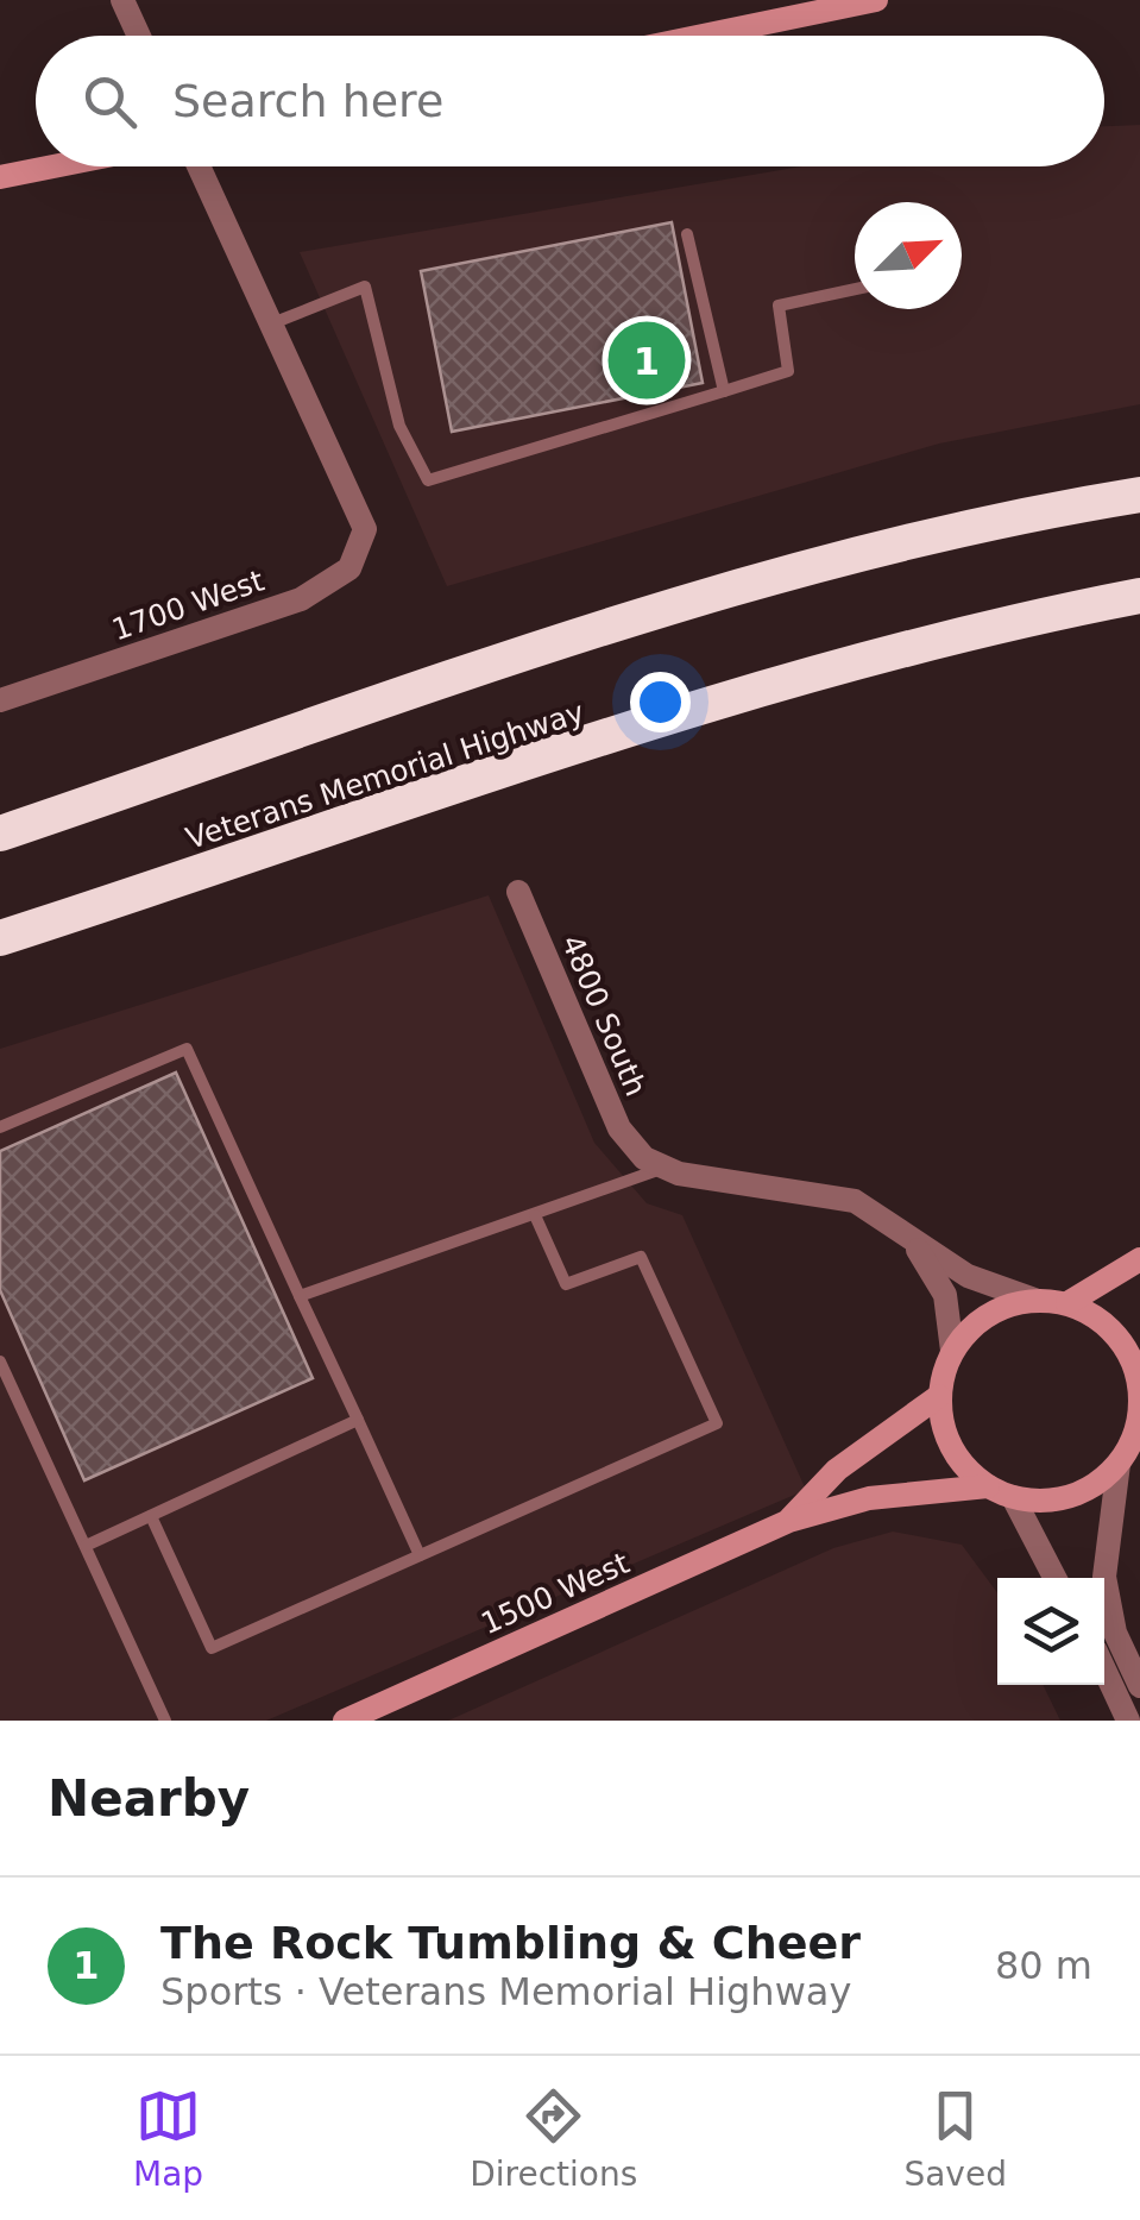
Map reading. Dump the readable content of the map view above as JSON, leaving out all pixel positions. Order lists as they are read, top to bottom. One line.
{"streets":{"highway":["Veterans Memorial Highway"],"street":["1700 West","4800 South","1500 West"]},"crossings":[["4800 South","1500 West"]],"north":"top right","page":{"search":"Search here","pins":"1","heading":"Nearby","list":[{"mark":"1","name":"The Rock Tumbling & Cheer","note":"Sports · Veterans Memorial Highway","value":"80 m"}],"nav":["Map","Directions","Saved"]}}
